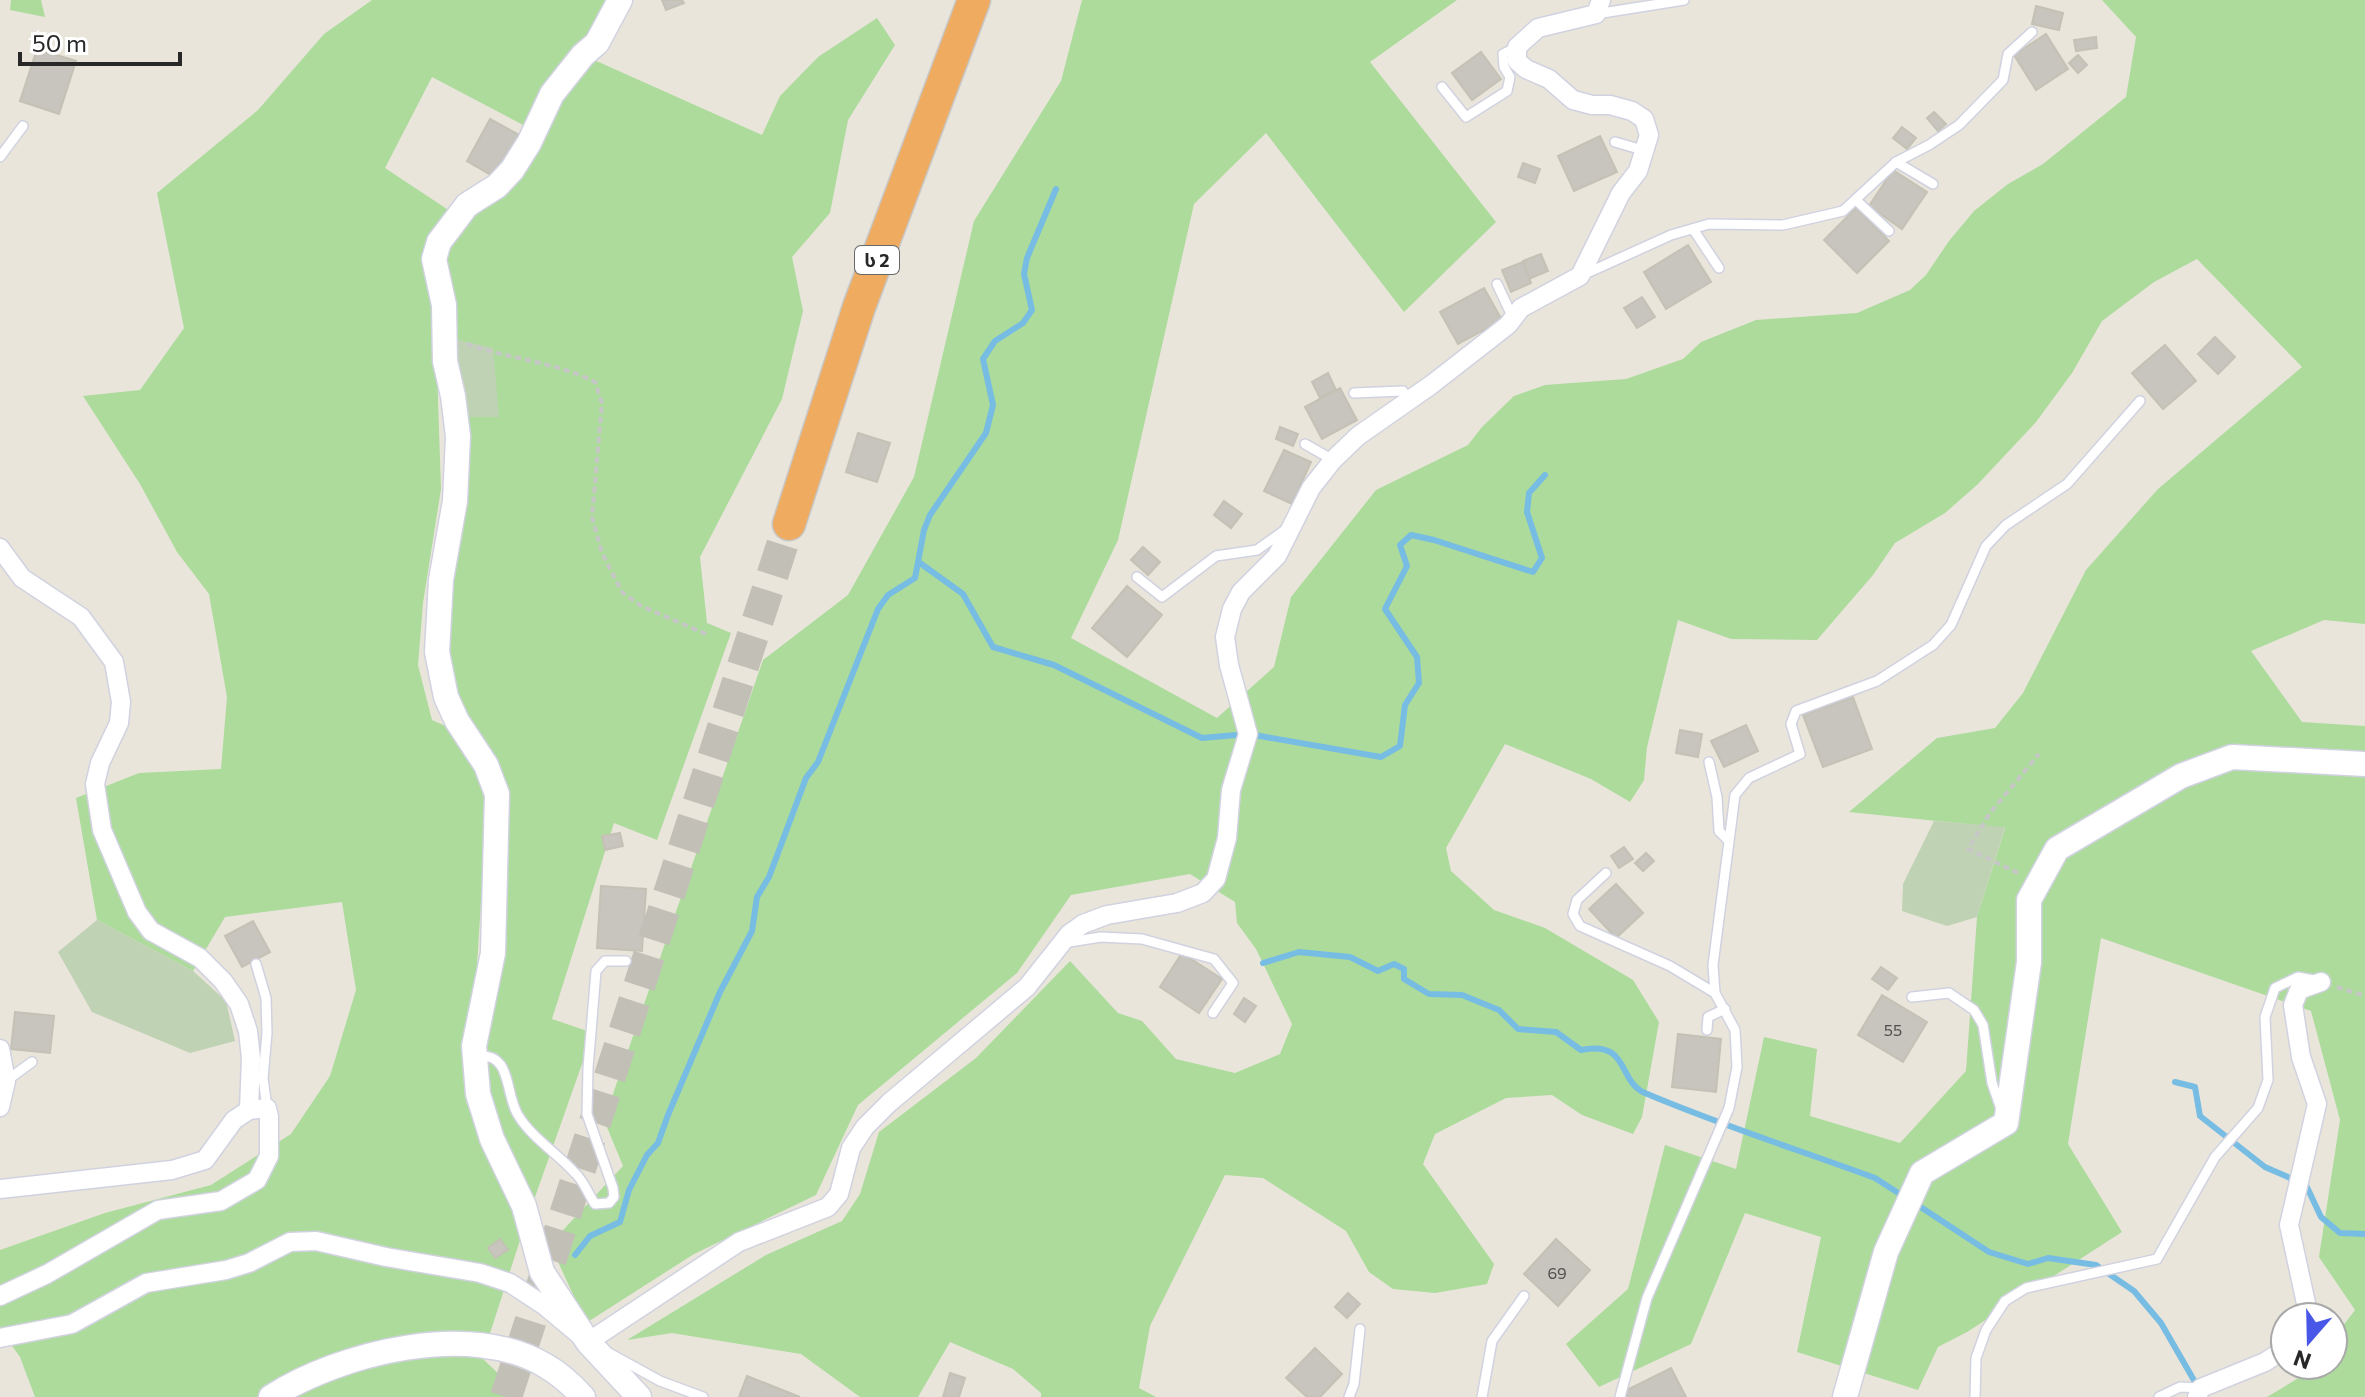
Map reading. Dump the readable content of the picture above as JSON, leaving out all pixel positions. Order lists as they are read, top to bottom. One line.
{"streets":{"highway":["ს 2"]},"house_numbers":["55","69"],"scale_bar":"50 m","north":"bottom"}
